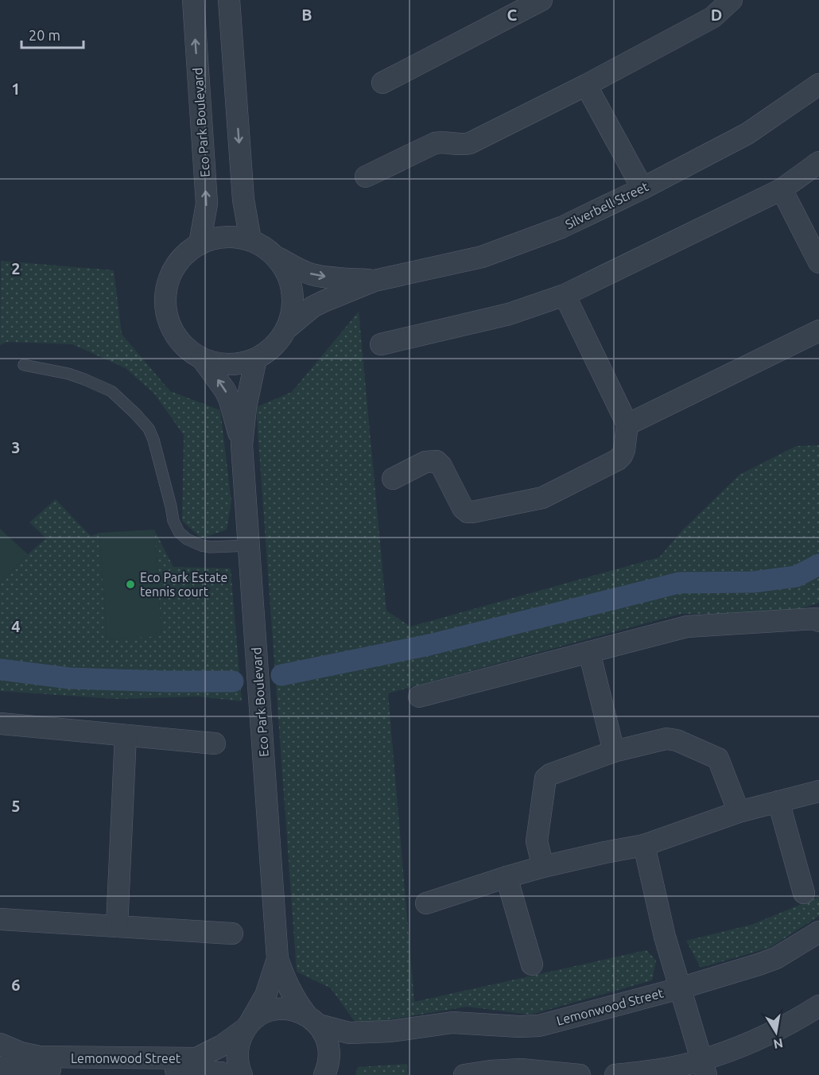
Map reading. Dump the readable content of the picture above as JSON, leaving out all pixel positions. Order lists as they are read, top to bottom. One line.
{"streets":{"street":["Eco Park Boulevard","Silverbell Street","Lemonwood Street"]},"crossings":[["Eco Park Boulevard","Silverbell Street"],["Eco Park Boulevard","Lemonwood Street"]],"places":["Eco Park Estate tennis court"],"scale_bar":"20 m","north":"bottom","grid":{"columns":["B","C","D"],"rows":["1","2","3","4","5","6"]}}
